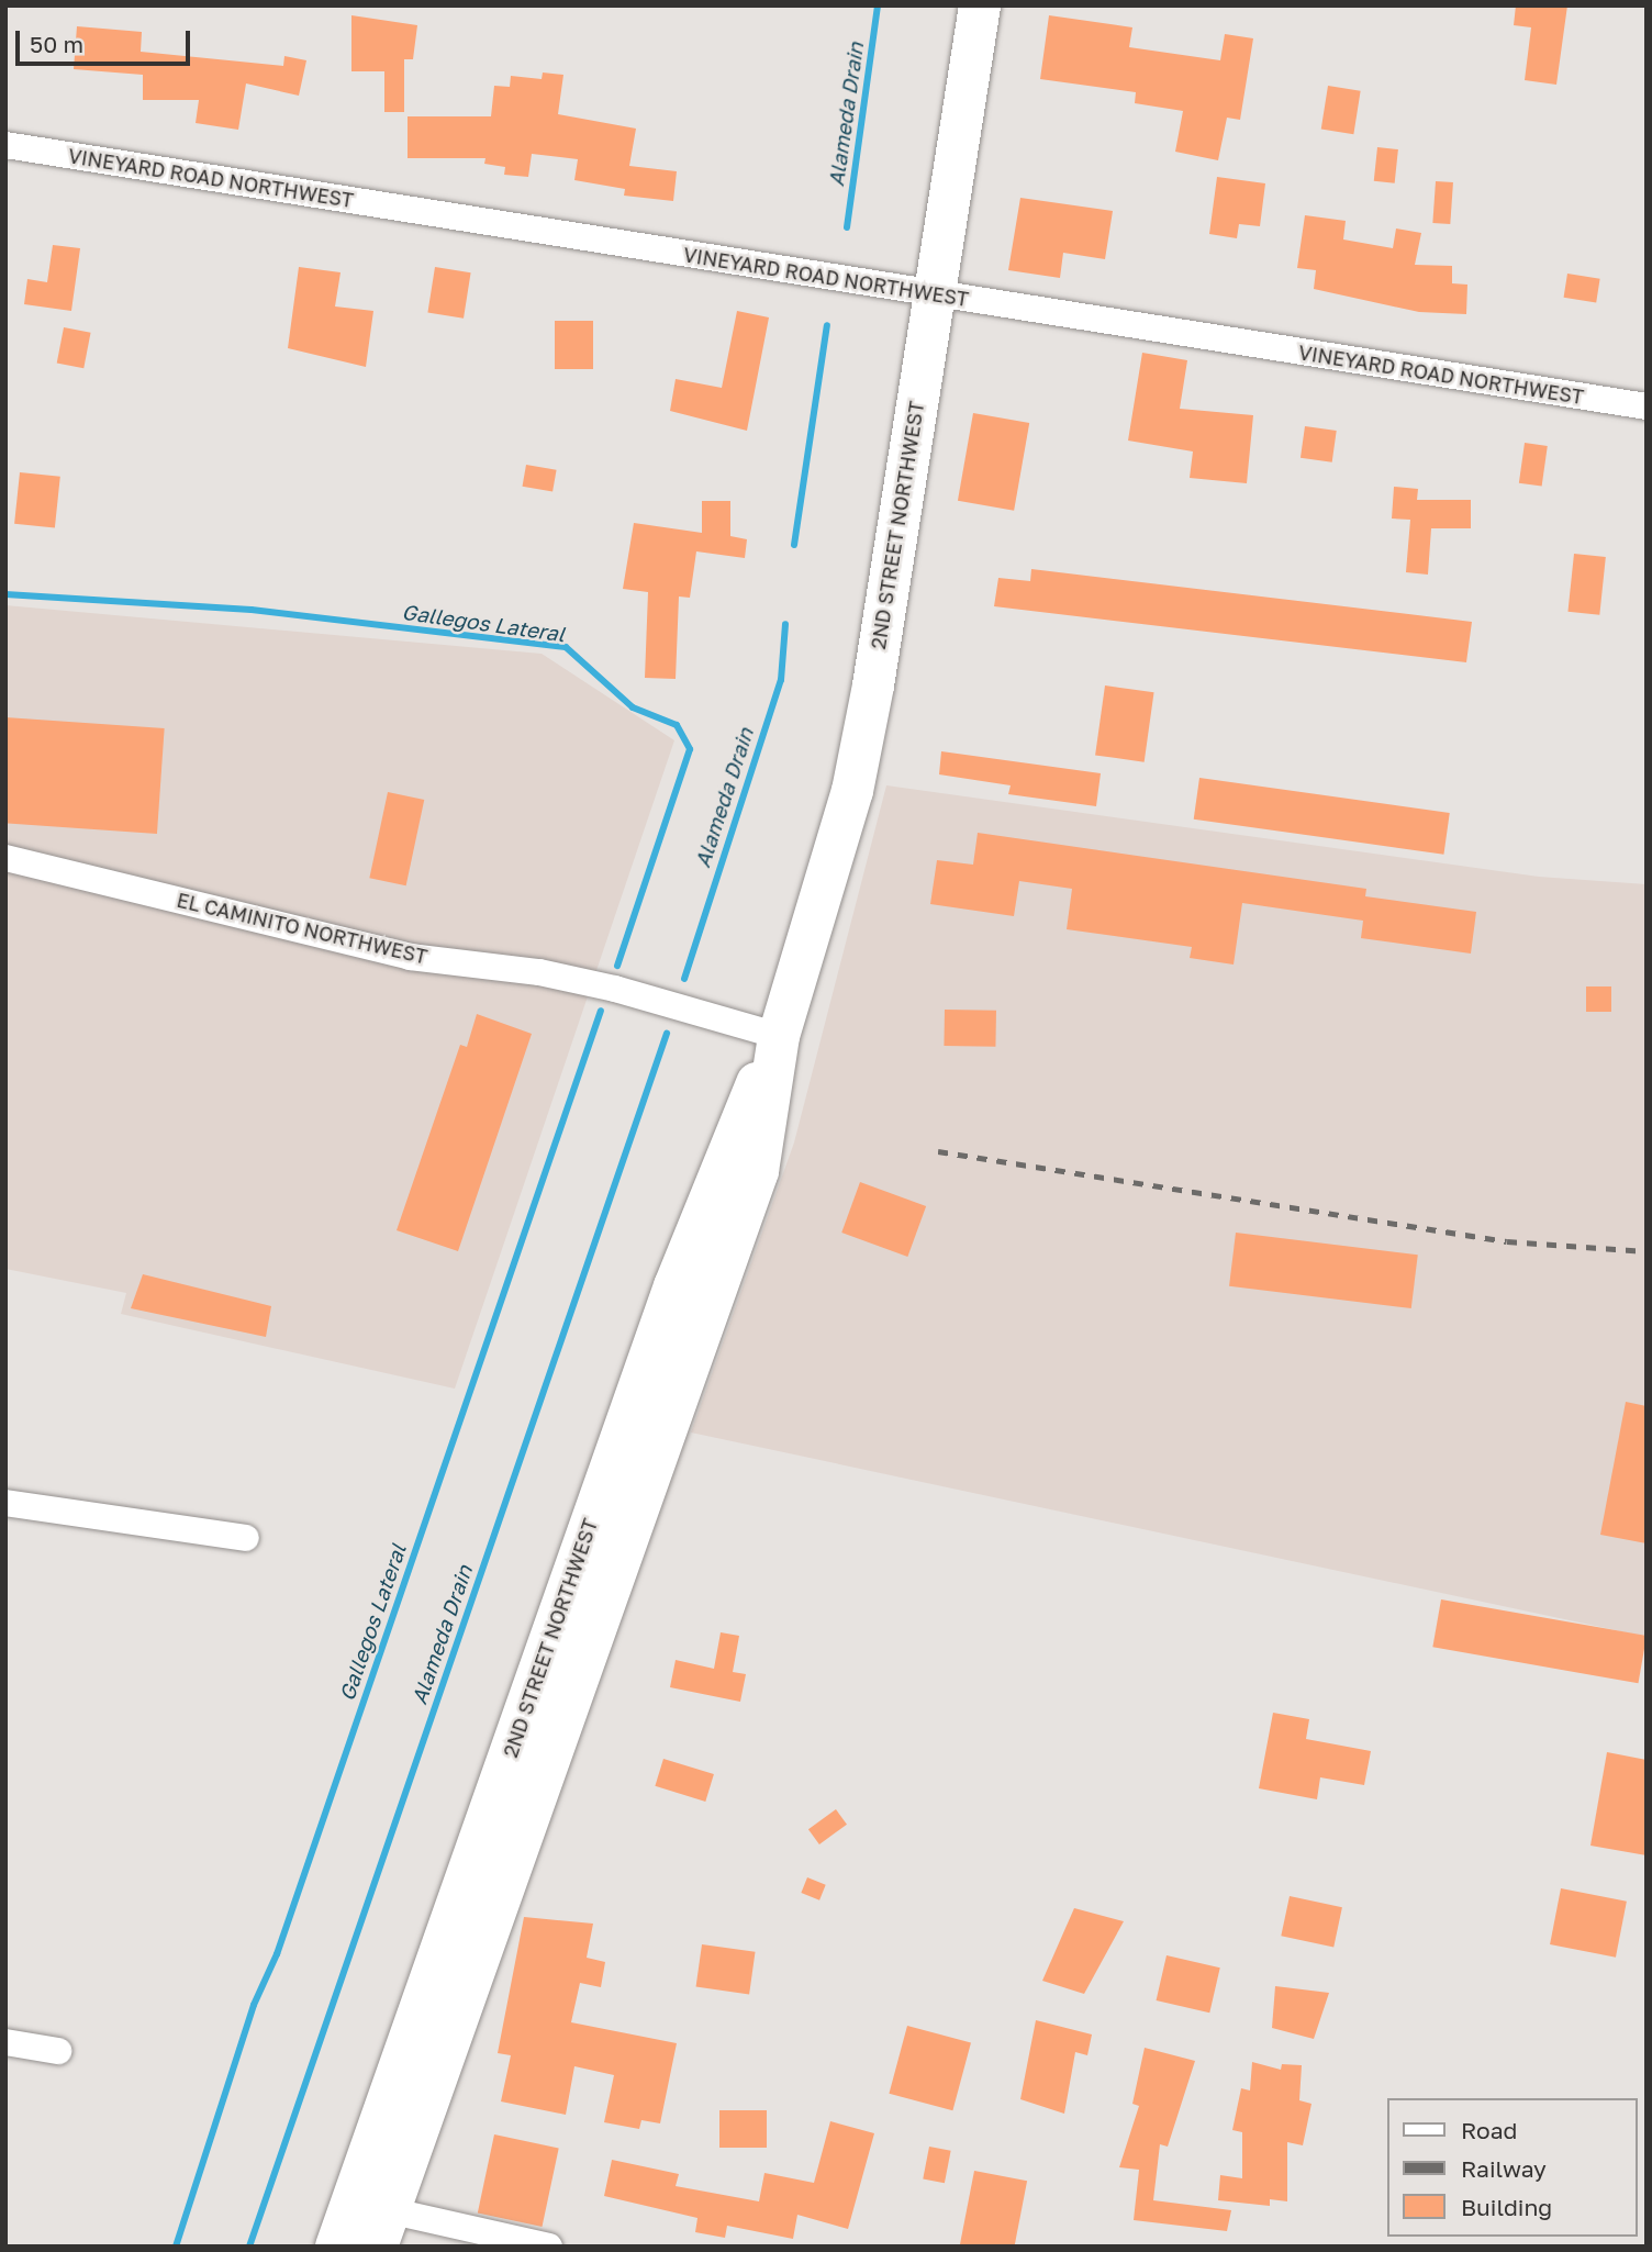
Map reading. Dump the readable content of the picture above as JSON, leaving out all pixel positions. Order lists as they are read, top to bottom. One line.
{"streets":{"main road":["2ND STREET NORTHWEST"],"street":["VINEYARD ROAD NORTHWEST","EL CAMINITO NORTHWEST"]},"crossings":[["VINEYARD ROAD NORTHWEST","2ND STREET NORTHWEST"],["2ND STREET NORTHWEST","EL CAMINITO NORTHWEST"]],"water":["Alameda Drain","Gallegos Lateral"],"legend":["Road","Railway","Building"],"scale_bar":"50 m"}
